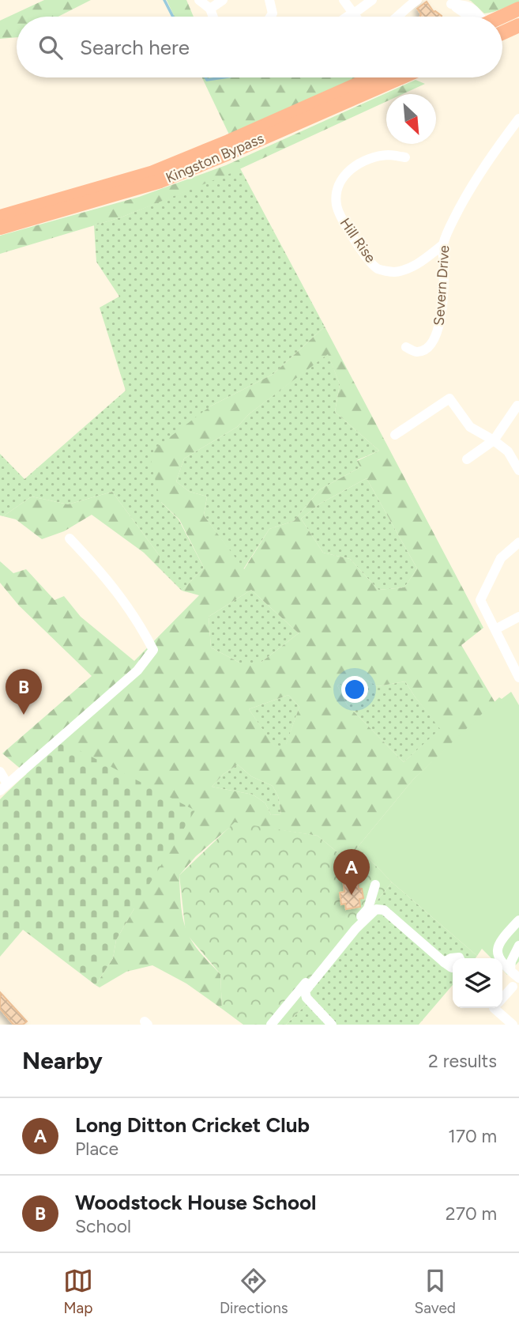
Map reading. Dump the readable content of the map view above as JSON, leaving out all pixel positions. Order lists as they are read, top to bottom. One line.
{"streets":{"highway":["Kingston Bypass"],"street":["Hill Rise","Severn Drive"]},"crossings":[["Hill Rise","Severn Drive"]],"north":"bottom right","page":{"search":"Search here","pins":["B","A"],"heading":["Nearby","2 results"],"list":[{"mark":"A","name":"Long Ditton Cricket Club","note":"Place","value":"170 m"},{"mark":"B","name":"Woodstock House School","note":"School","value":"270 m"}],"nav":["Map","Directions","Saved"]}}
